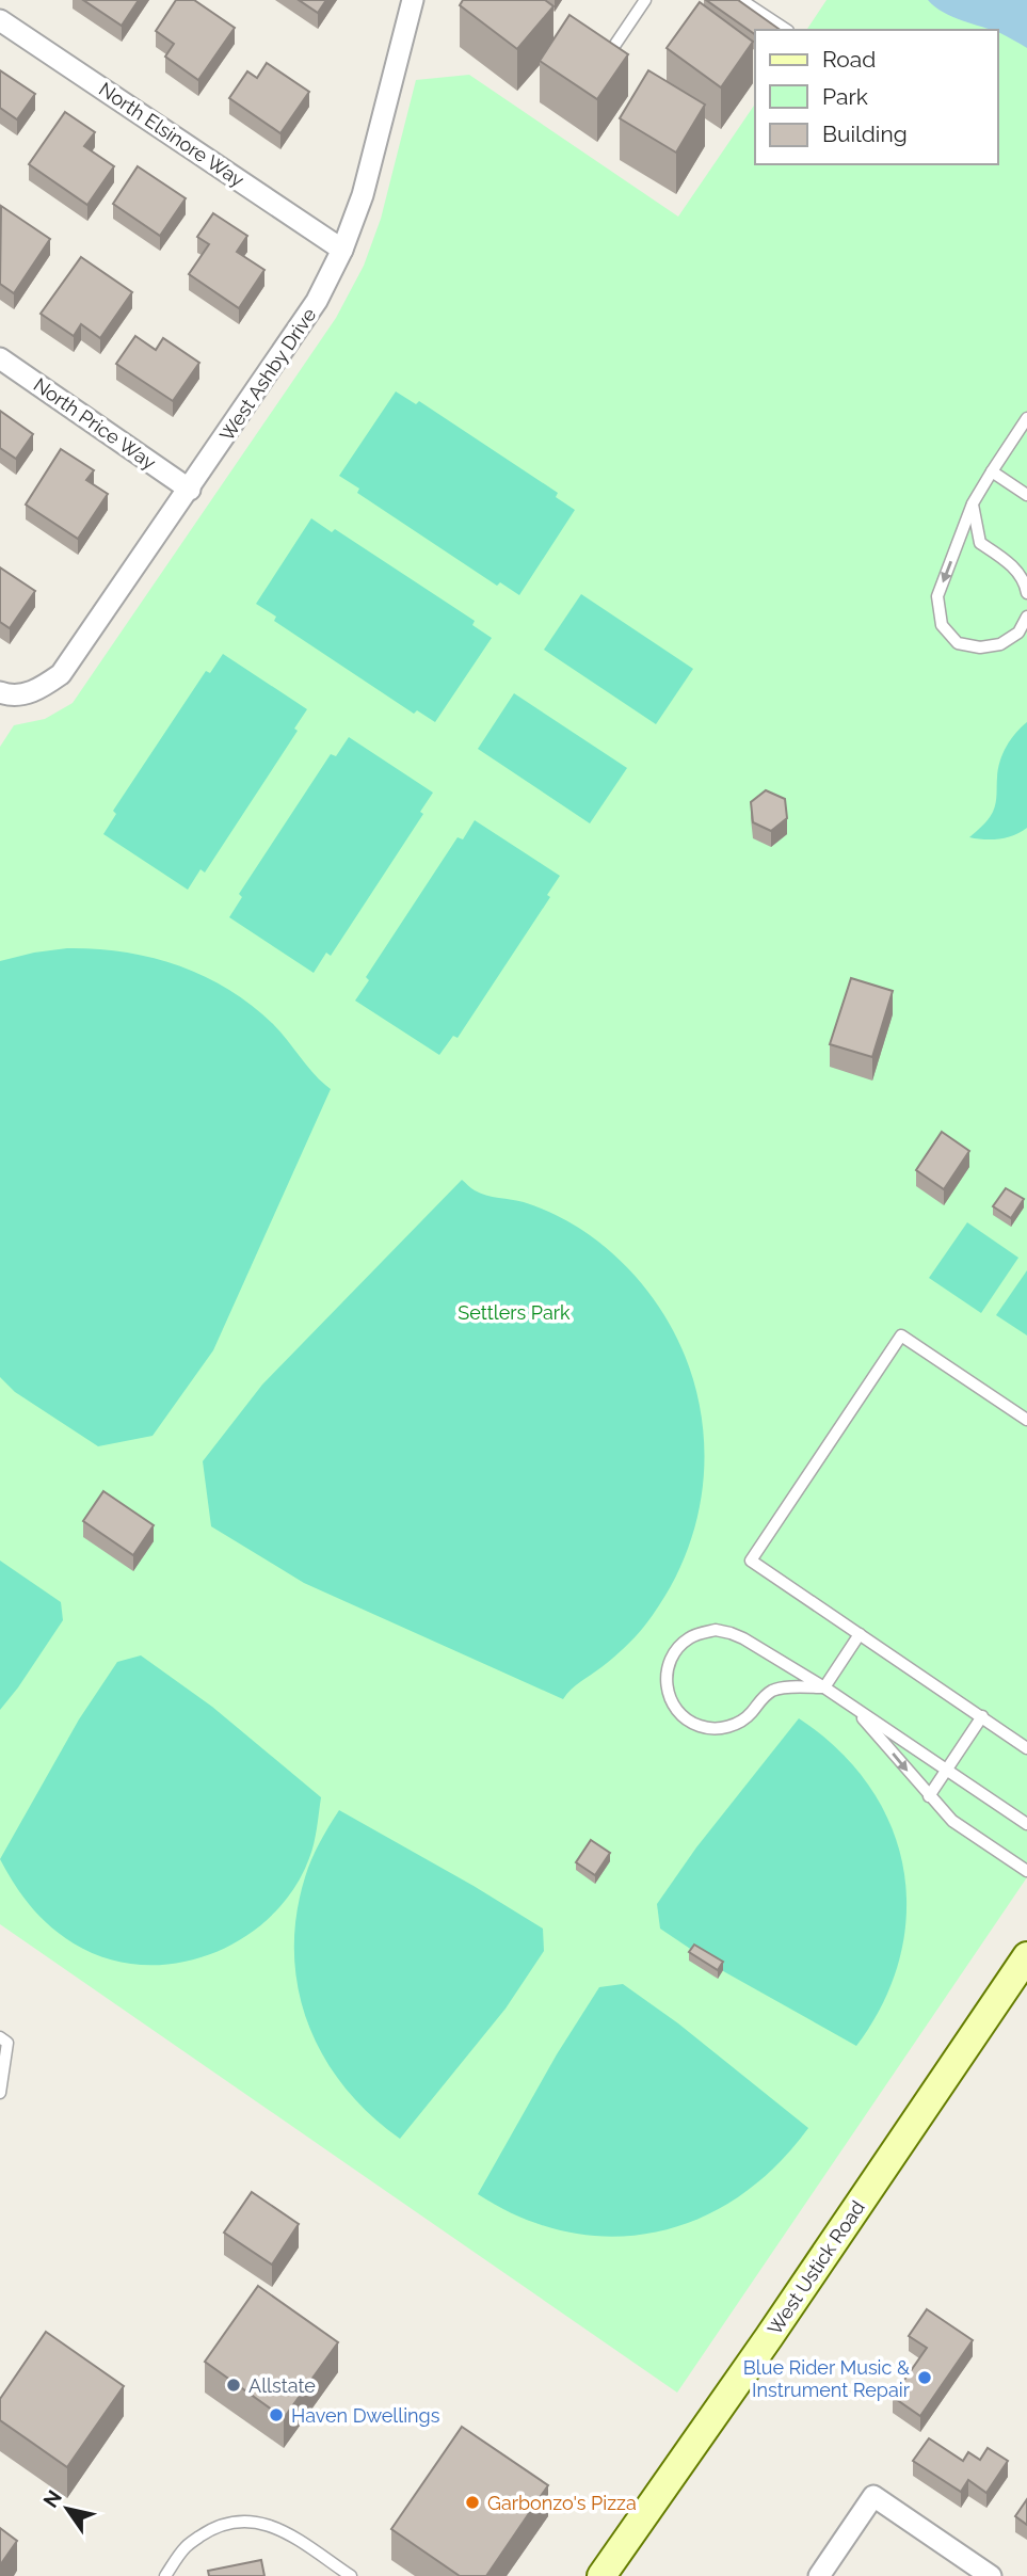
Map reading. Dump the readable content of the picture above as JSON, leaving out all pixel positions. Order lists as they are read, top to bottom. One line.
{"streets":{"main road":["West Ustick Road"],"street":["North Elsinore Way","West Ashby Drive","North Price Way"]},"crossings":[["North Elsinore Way","West Ashby Drive"],["West Ashby Drive","North Price Way"]],"parks":["Settlers Park"],"places":["Blue Rider Music & Instrument Repair","Allstate","Haven Dwellings","Garbonzo's Pizza"],"legend":["Road","Park","Building"],"north":"top left"}
